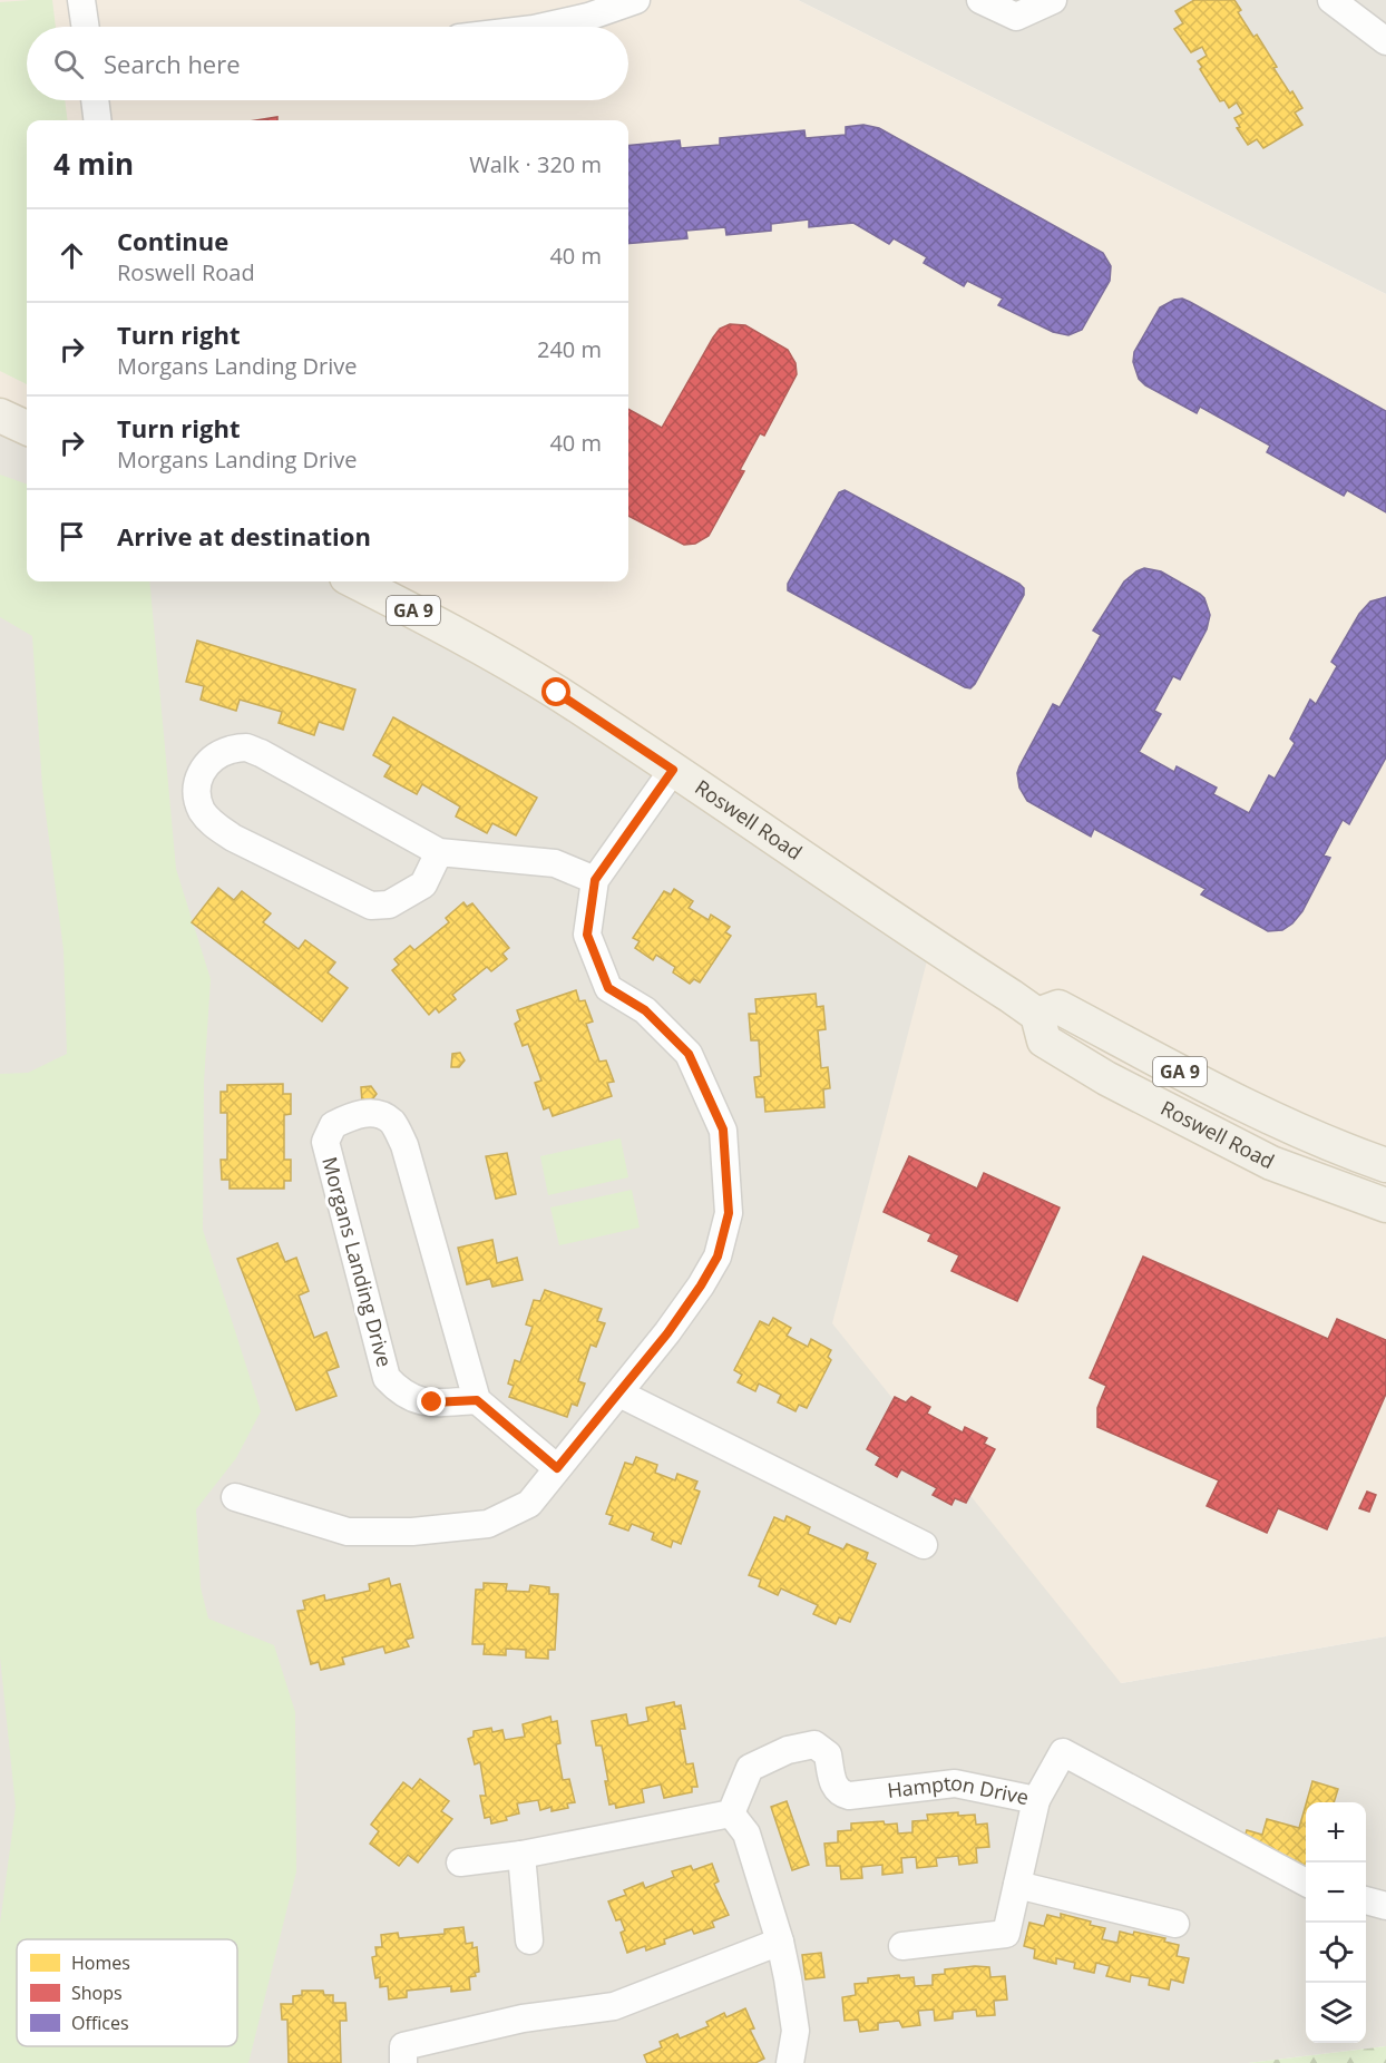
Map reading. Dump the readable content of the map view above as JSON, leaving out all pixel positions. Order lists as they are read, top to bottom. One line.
{"streets":{"main road":["GA 9","Roswell Road"],"street":["Morgans Landing Drive","Hampton Drive"]},"legend":["Homes","Shops","Offices"],"page":{"search":"Search here","heading":["4 min","Walk · 320 m"],"list":[["Continue","Roswell Road","40 m"],["Turn right","Morgans Landing Drive","240 m"],["Turn right","Morgans Landing Drive","40 m"],"Arrive at destination"],"map_buttons":["+","−"]}}
